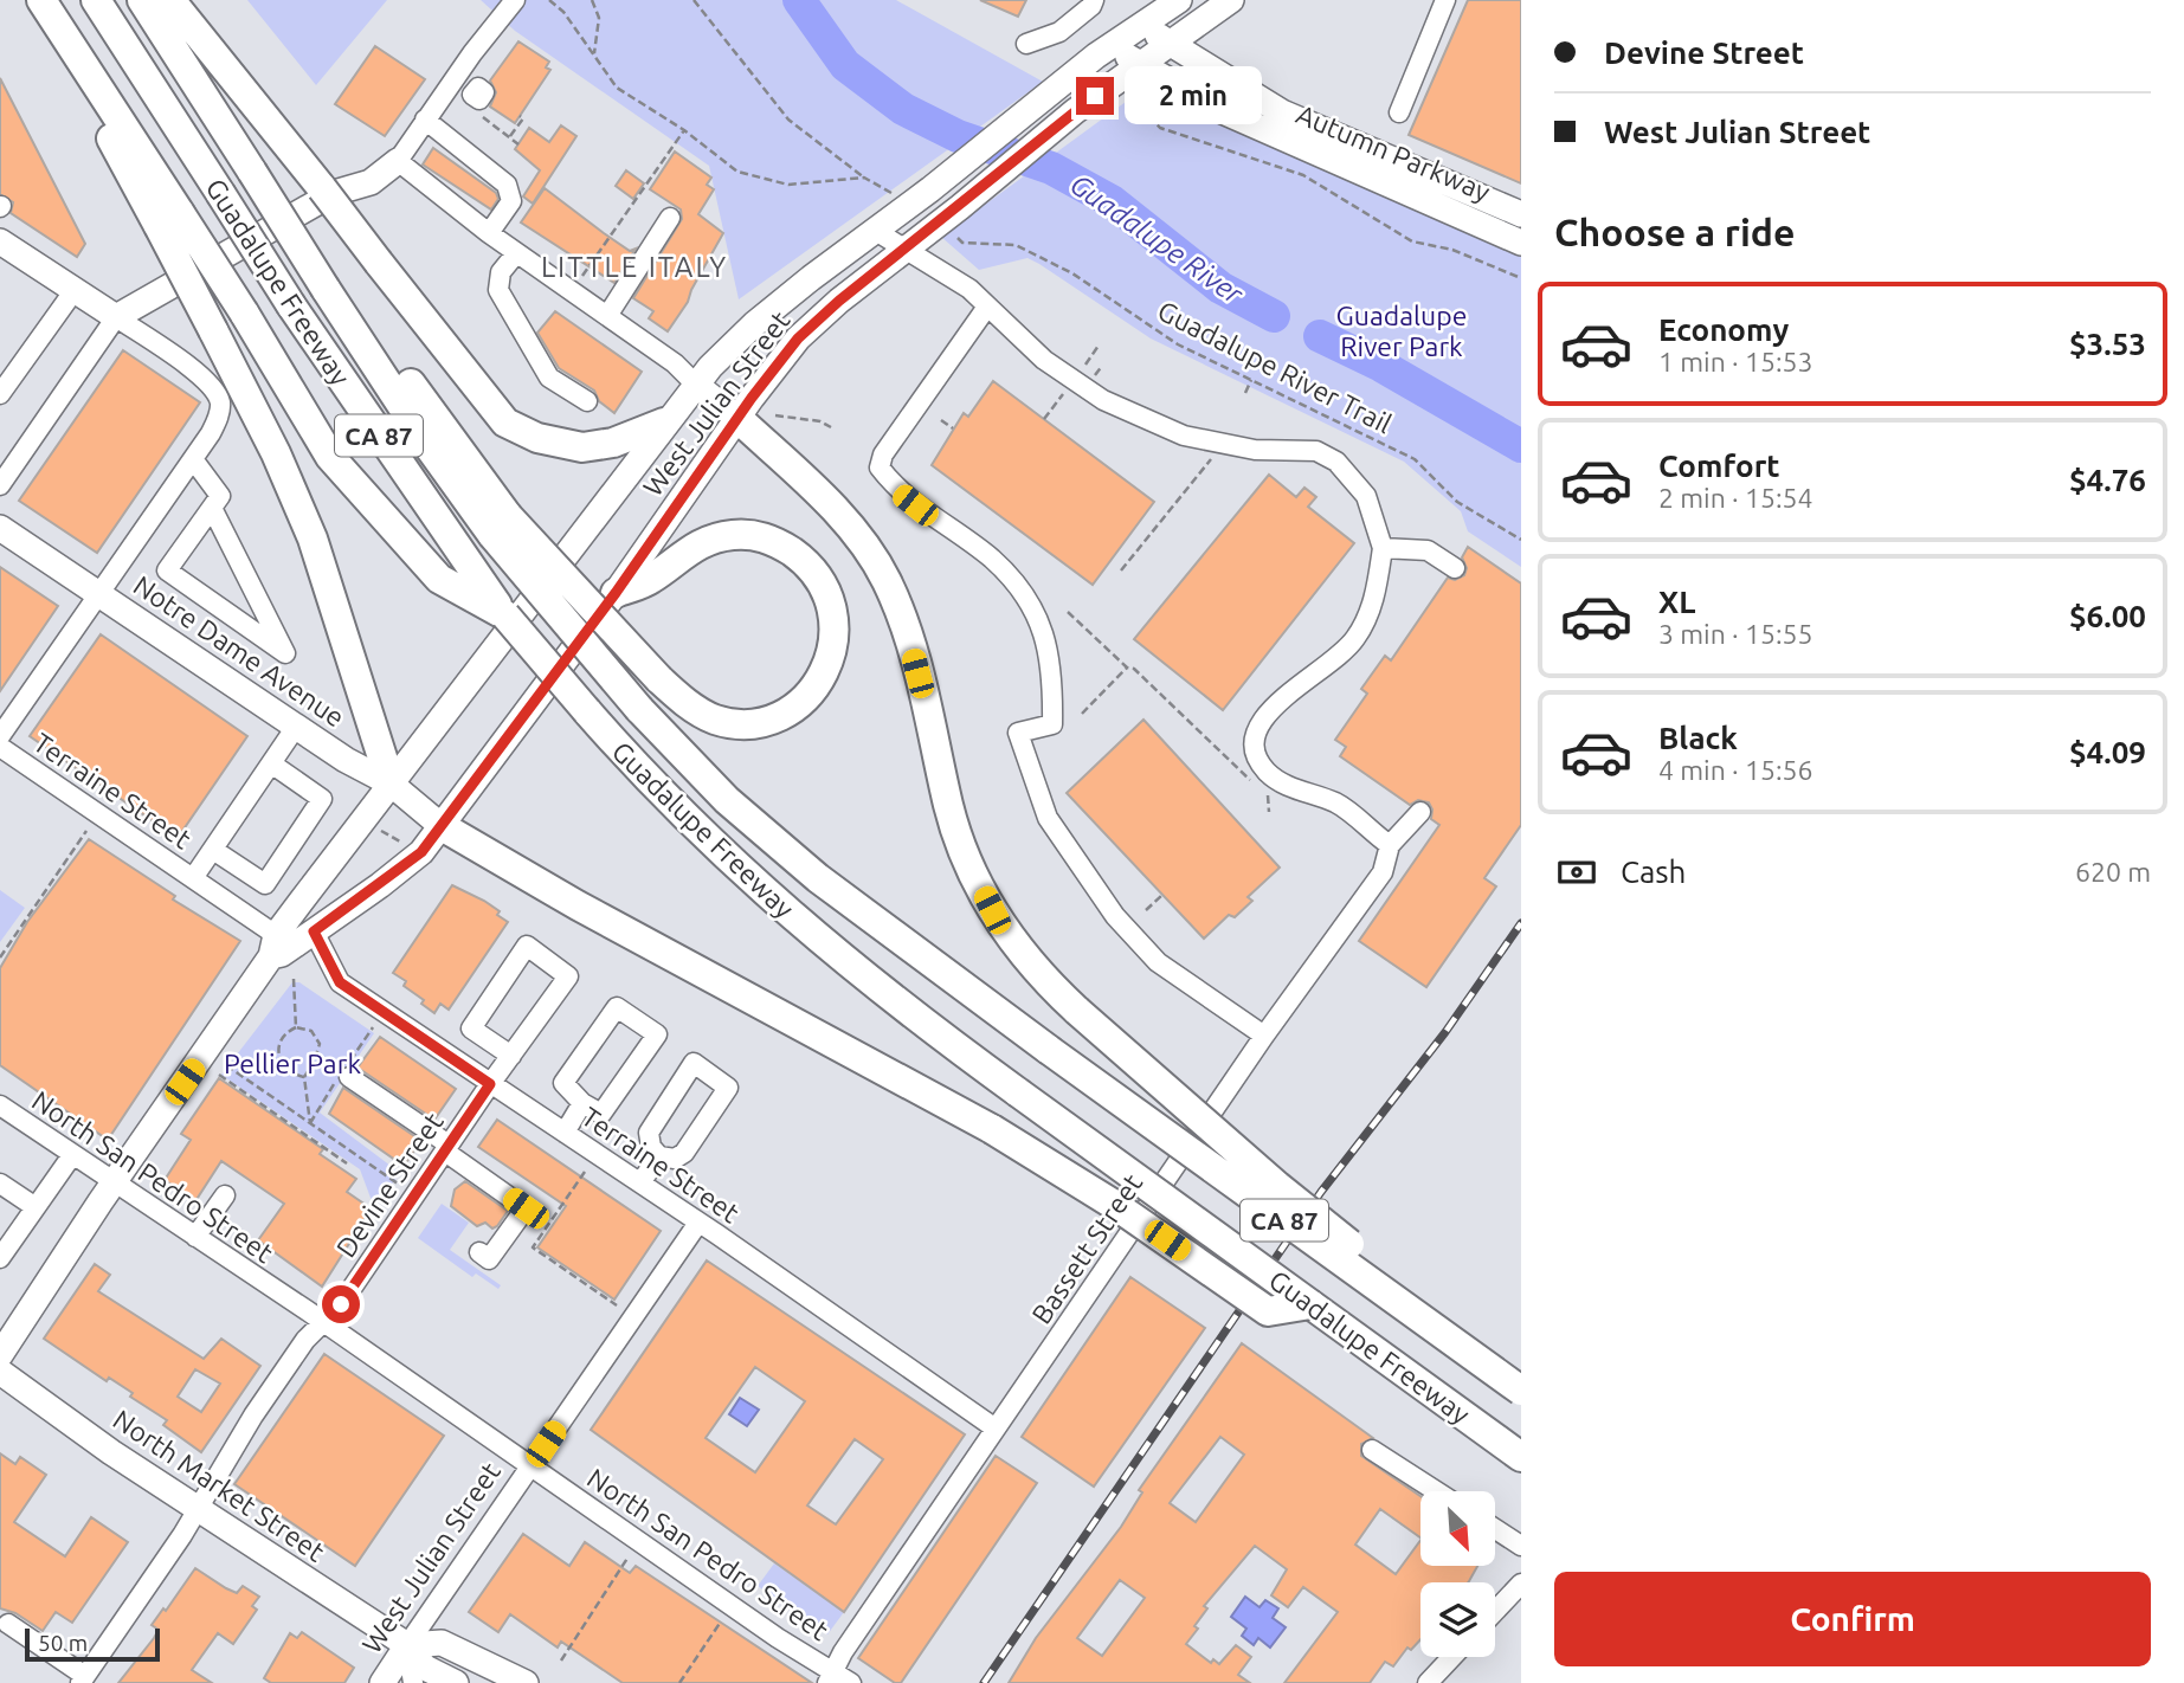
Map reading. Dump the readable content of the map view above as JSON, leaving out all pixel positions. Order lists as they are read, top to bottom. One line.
{"streets":{"highway":["Guadalupe Freeway","CA 87"],"main road":["Autumn Parkway","West Julian Street","Notre Dame Avenue","North Market Street"],"street":["Terraine Street","North San Pedro Street","Devine Street","Bassett Street"],"path":["Guadalupe River Trail"]},"crossings":[["Autumn Parkway","West Julian Street"],["West Julian Street","Notre Dame Avenue"],["West Julian Street","Terraine Street"],["West Julian Street","North San Pedro Street"],["West Julian Street","North Market Street"],["Terraine Street","Devine Street"],["Terraine Street","Bassett Street"],["North San Pedro Street","Devine Street"],["North San Pedro Street","Bassett Street"],["Devine Street","North Market Street"]],"districts":["LITTLE ITALY"],"water":["Guadalupe River"],"parks":["Guadalupe River Park","Pellier Park"],"scale_bar":"50 m","north":"bottom right","page":{"banner":["Devine Street","West Julian Street"],"bubble":"2 min","heading":"Choose a ride","list":[{"name":"Economy","note":"1 min · 15:53","value":"$3.53"},{"name":"Comfort","note":"2 min · 15:54","value":"$4.76"},{"name":"XL","note":"3 min · 15:55","value":"$6.00"},{"name":"Black","note":"4 min · 15:56","value":"$4.09"}],"pay":["Cash","620 m"],"buttons":"Confirm","scale":"50 m"}}
